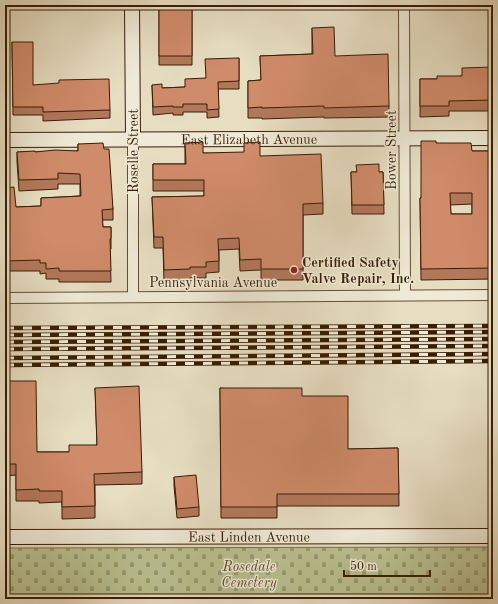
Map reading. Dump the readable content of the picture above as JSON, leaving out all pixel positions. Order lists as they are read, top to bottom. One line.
{"streets":{"street":["East Elizabeth Avenue","Bower Street","Roselle Street","Pennsylvania Avenue","East Linden Avenue"]},"crossings":[["East Elizabeth Avenue","Bower Street"],["East Elizabeth Avenue","Roselle Street"],["Bower Street","Pennsylvania Avenue"],["Roselle Street","Pennsylvania Avenue"]],"parks":["Rosedale Cemetery"],"places":["Certified Safety Valve Repair, Inc."],"scale_bar":"50 m"}
